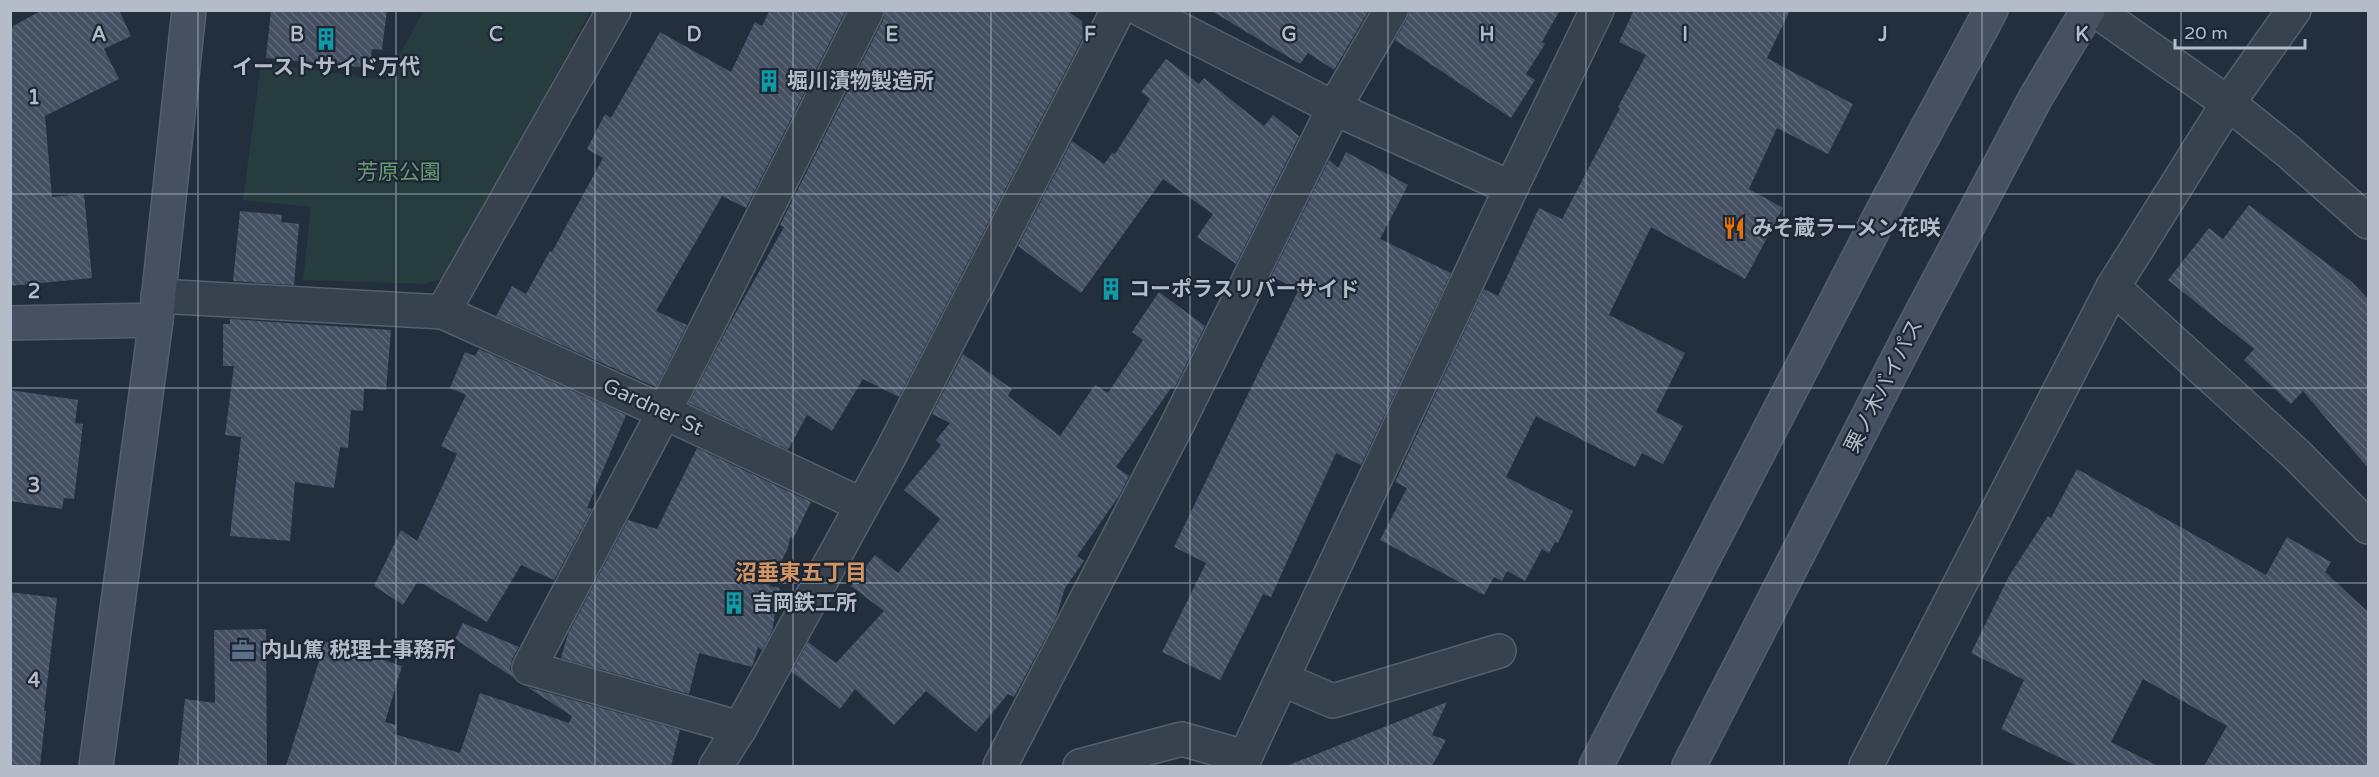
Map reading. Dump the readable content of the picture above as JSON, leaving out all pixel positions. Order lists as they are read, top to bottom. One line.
{"streets":{"main road":["栗ノ木バイパス"],"street":["Gardner St"]},"districts":["沼垂東五丁目"],"parks":["芳原公園"],"places":{"building":["イーストサイド万代","堀川漬物製造所","コーポラスリバーサイド","吉岡鉄工所"],"restaurant":["みそ蔵ラーメン花咲"],"office":["内山篤 税理士事務所"]},"scale_bar":"20 m","grid":{"columns":["A","B","C","D","E","F","G","H","I","J","K"],"rows":["1","2","3","4"]}}
